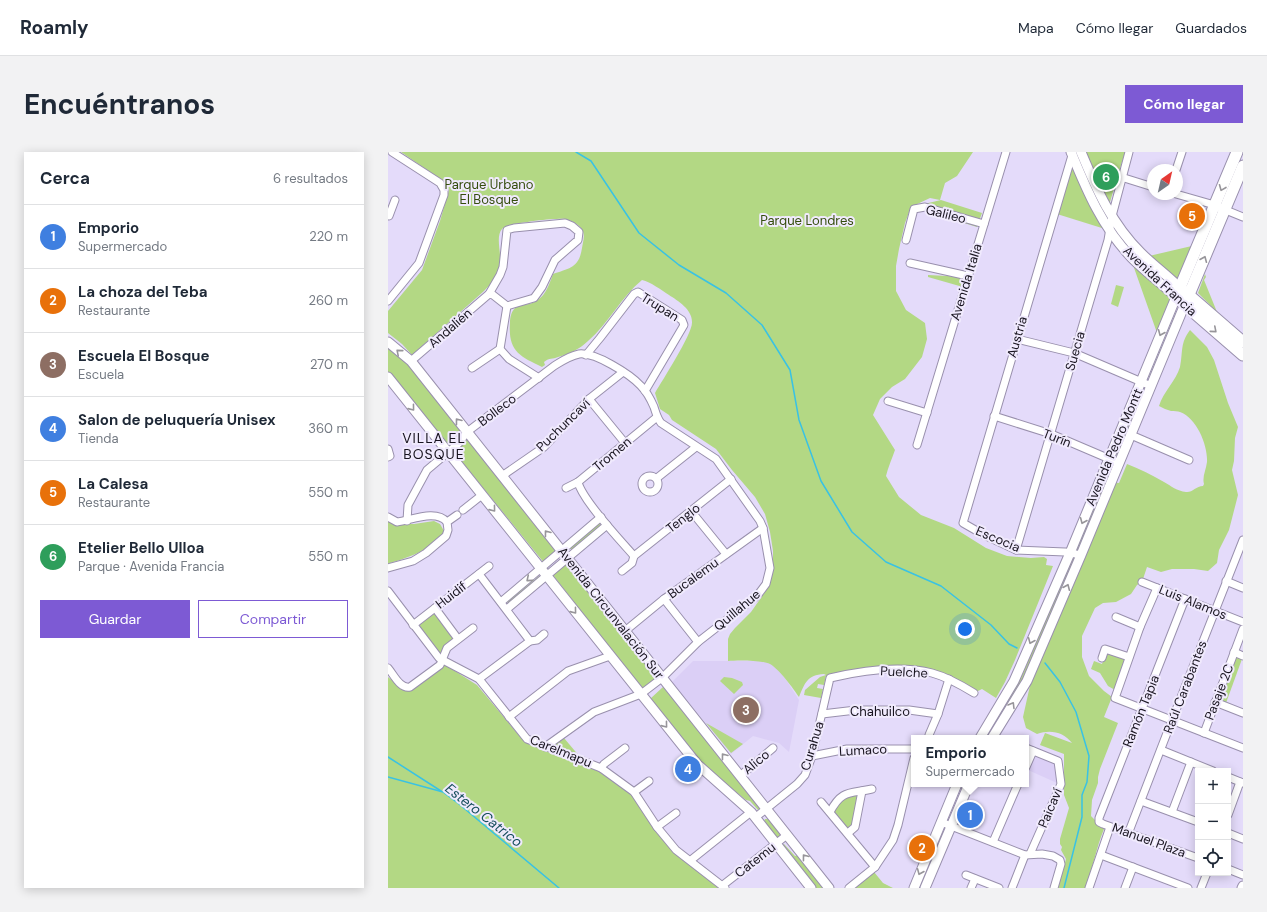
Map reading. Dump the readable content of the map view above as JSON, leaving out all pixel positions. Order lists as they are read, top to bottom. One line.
{"streets":{"main road":["Avenida Francia","Avenida Pedro Montt","Avenida Circunvalación Sur"],"street":["Galileo","Avenida Italia","Trupan","Andalién","Austria","Suecia","Bolleco","Puchuncaví","Turín","Tromen","Tenglo","Escocia","Bucalemu","Huidif","Luis Alamos","Quillahue","Puelche","Raúl Carabantes","Pasaje 2C","Chahuilco","Ramón Tapia","Curahua","Lumaco","Carelmapu","Alico","Paicaví","Manuel Plaza","Catemu"]},"crossings":[["Galileo","Avenida Italia"],["Avenida Francia","Austria"],["Avenida Francia","Suecia"],["Avenida Francia","Avenida Pedro Montt"],["Trupan","Bolleco"],["Trupan","Quillahue"],["Andalién","Avenida Circunvalación Sur"],["Austria","Turín"],["Austria","Escocia"],["Suecia","Turín"],["Suecia","Escocia"],["Bolleco","Avenida Circunvalación Sur"],["Puchuncaví","Quillahue"],["Puchuncaví","Avenida Circunvalación Sur"],["Turín","Avenida Pedro Montt"],["Avenida Pedro Montt","Escocia"],["Tromen","Quillahue"],["Tenglo","Quillahue"],["Bucalemu","Quillahue"],["Bucalemu","Avenida Circunvalación Sur"],["Huidif","Carelmapu"],["Luis Alamos","Raúl Carabantes"],["Luis Alamos","Ramón Tapia"],["Quillahue","Avenida Circunvalación Sur"],["Quillahue","Carelmapu"],["Avenida Circunvalación Sur","Curahua"],["Avenida Circunvalación Sur","Alico"],["Avenida Circunvalación Sur","Catemu"],["Puelche","Curahua"],["Raúl Carabantes","Manuel Plaza"],["Chahuilco","Curahua"],["Ramón Tapia","Manuel Plaza"],["Curahua","Lumaco"],["Curahua","Carelmapu"],["Carelmapu","Catemu"]],"districts":["VILLA EL BOSQUE"],"water":["Estero Catrico"],"parks":["Parque Urbano El Bosque","Parque Londres"],"north":"top right","page":{"header":"Roamly","nav":["Mapa","Cómo llegar","Guardados"],"buttons":["Cómo llegar",["Guardar","Compartir"]],"title":"Encuéntranos","heading":["Cerca","6 resultados"],"pins":["6","5","3","4","1","2"],"list":[{"mark":"1","name":"Emporio","note":"Supermercado","value":"220 m"},{"mark":"2","name":"La choza del Teba","note":"Restaurante","value":"260 m"},{"mark":"3","name":"Escuela El Bosque","note":"Escuela","value":"270 m"},{"mark":"4","name":"Salon de peluquería Unisex","note":"Tienda","value":"360 m"},{"mark":"5","name":"La Calesa","note":"Restaurante","value":"550 m"},{"mark":"6","name":"Etelier Bello Ulloa","note":"Parque · Avenida Francia","value":"550 m"}],"popup":["Emporio","Supermercado"],"map_buttons":["+","−"]}}
